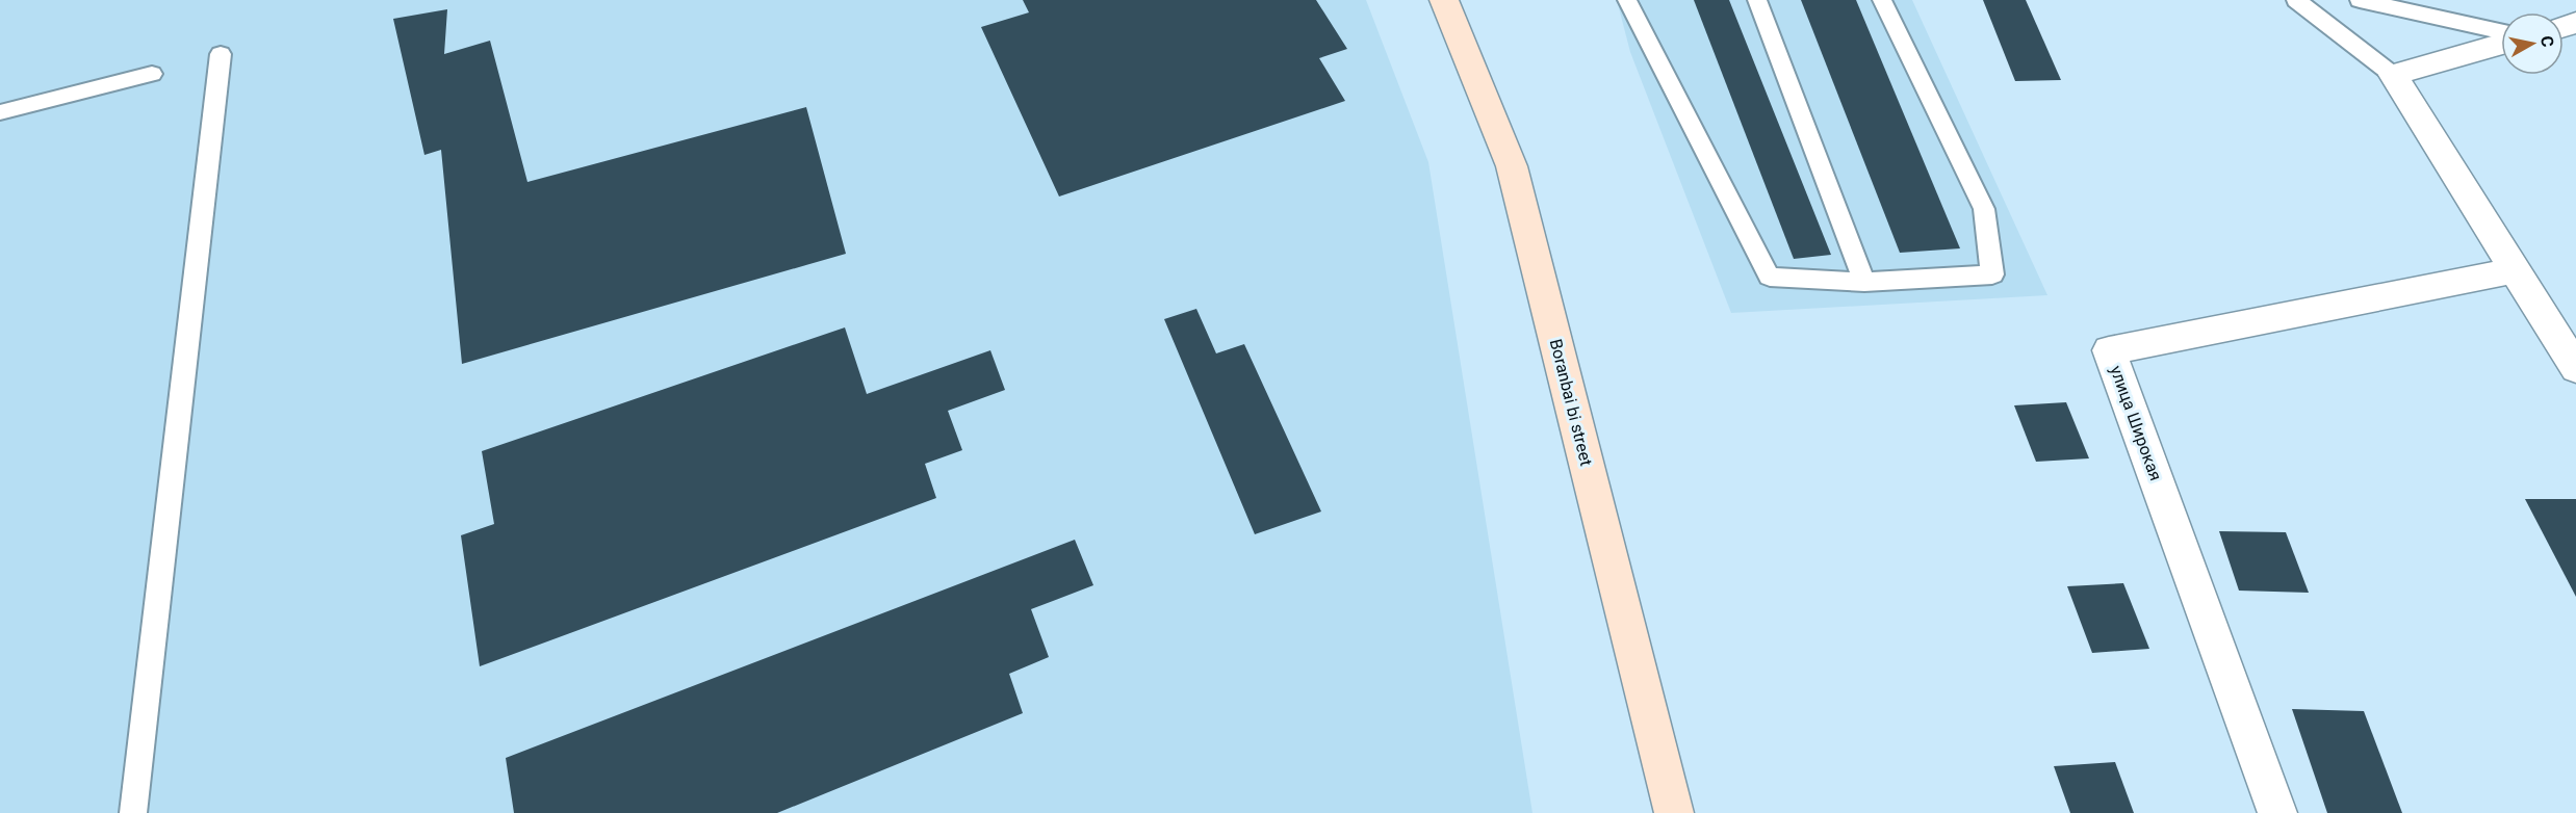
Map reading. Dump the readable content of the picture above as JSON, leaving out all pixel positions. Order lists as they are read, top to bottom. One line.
{"streets":{"main road":["Boranbai bi street"],"street":["улица Широкая"]},"north":"right"}
